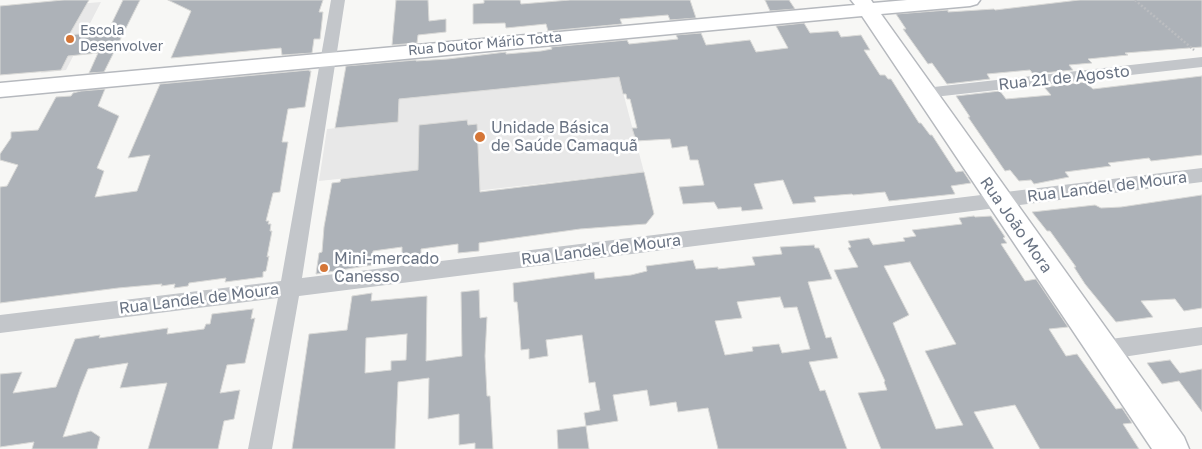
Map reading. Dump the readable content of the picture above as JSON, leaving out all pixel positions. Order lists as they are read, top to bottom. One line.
{"streets":{"street":["Rua Doutor Mário Totta","Rua 21 de Agosto","Rua Landel de Moura","Rua João Mora"]},"crossings":[["Rua Doutor Mário Totta","Rua João Mora"],["Rua 21 de Agosto","Rua João Mora"],["Rua Landel de Moura","Rua João Mora"]],"places":["Escola Desenvolver","Unidade Básica de Saúde Camaquã","Mini-mercado Canesso"]}
